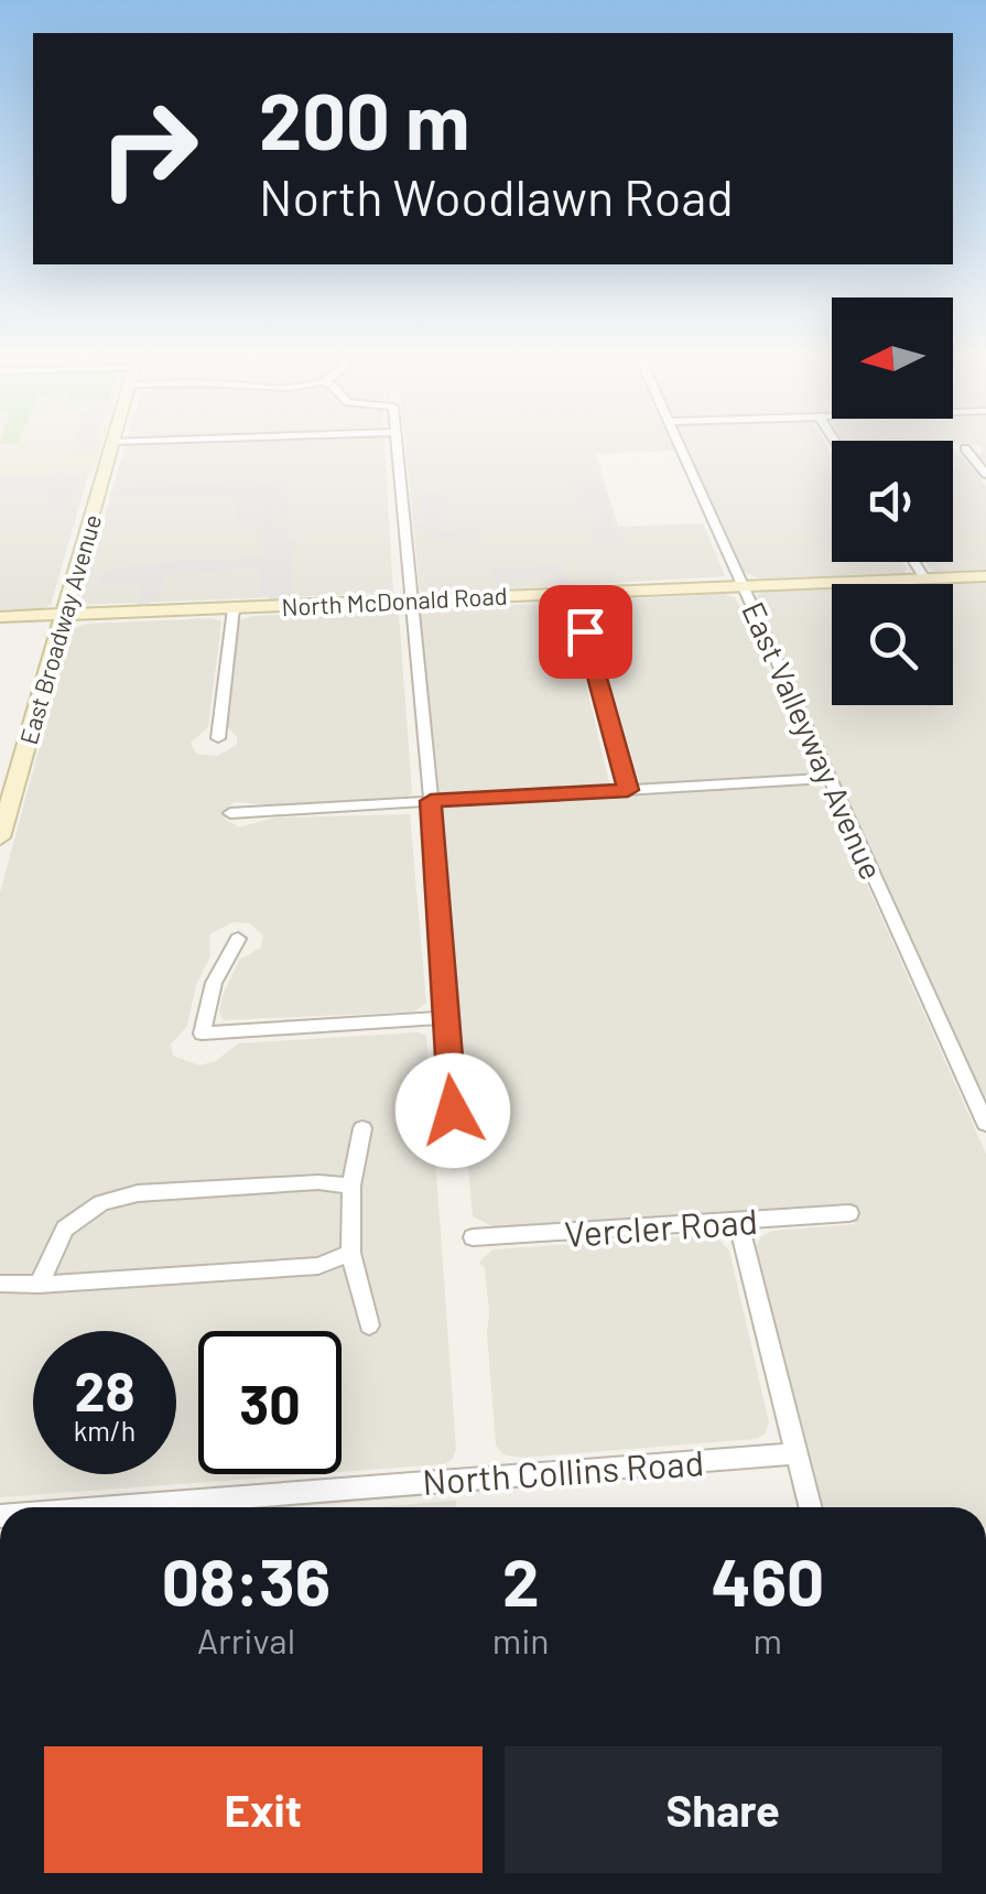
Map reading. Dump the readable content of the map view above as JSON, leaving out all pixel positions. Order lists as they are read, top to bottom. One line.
{"streets":{"main road":["North McDonald Road","East Broadway Avenue"],"street":["East Valleyway Avenue","Vercler Road","North Collins Road"]},"crossings":[["North McDonald Road","East Broadway Avenue"],["North McDonald Road","East Valleyway Avenue"]],"north":"left","page":{"turn":["200 m","North Woodlawn Road"],"speed":"28 km/h","limit":"30","eta":["08:36","Arrival","2","min","460","m"],"buttons":["Exit","Share"]}}
